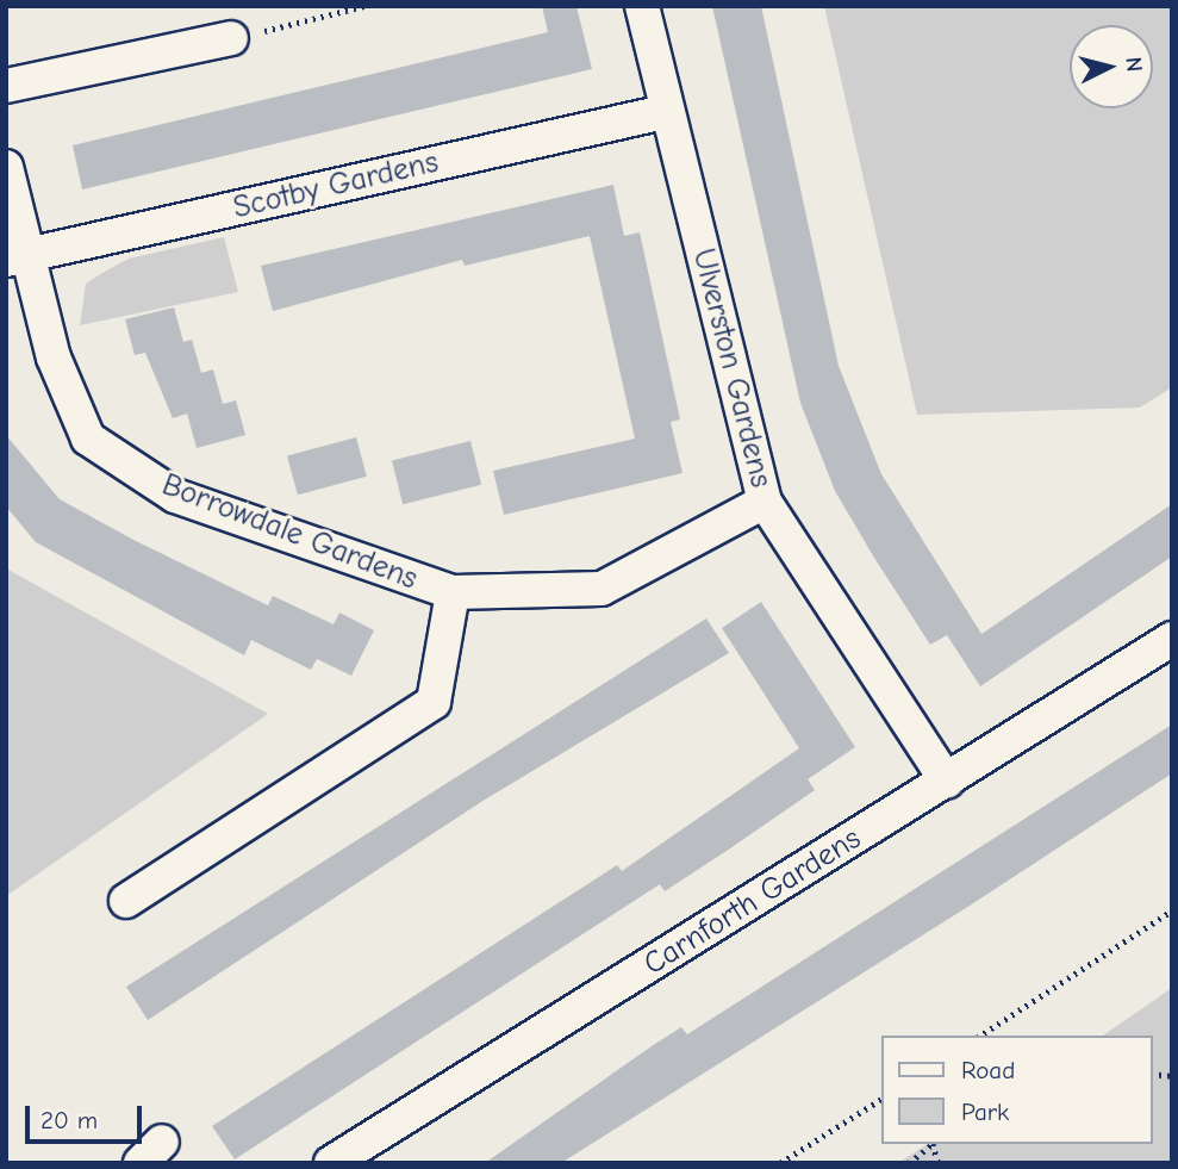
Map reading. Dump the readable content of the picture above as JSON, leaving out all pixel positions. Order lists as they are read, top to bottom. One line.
{"streets":{"street":["Scotby Gardens","Ulverston Gardens","Borrowdale Gardens","Carnforth Gardens"]},"crossings":[["Scotby Gardens","Ulverston Gardens"],["Scotby Gardens","Borrowdale Gardens"],["Ulverston Gardens","Borrowdale Gardens"],["Ulverston Gardens","Carnforth Gardens"]],"legend":["Road","Park"],"scale_bar":"20 m","north":"right"}
